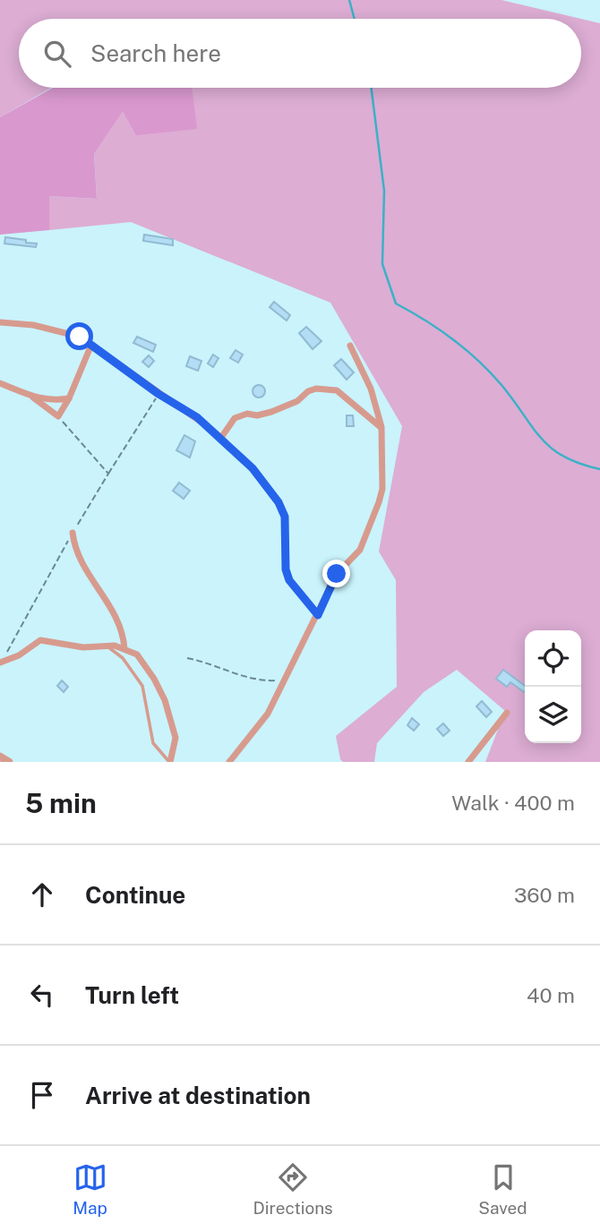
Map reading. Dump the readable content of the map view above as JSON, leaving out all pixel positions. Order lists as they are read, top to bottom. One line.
{"page":{"search":"Search here","heading":["5 min","Walk · 400 m"],"list":[["Continue","360 m"],["Turn left","40 m"],"Arrive at destination"],"nav":["Map","Directions","Saved"]}}
